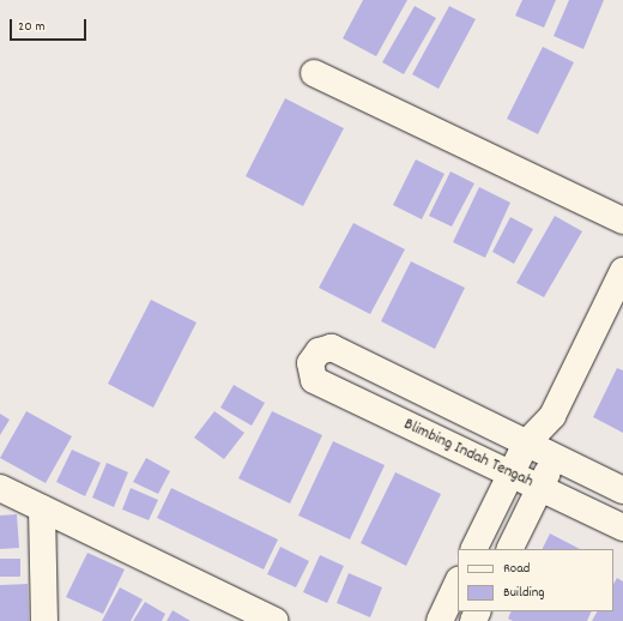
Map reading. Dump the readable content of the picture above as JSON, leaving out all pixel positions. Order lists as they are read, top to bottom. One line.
{"streets":{"street":["Blimbing Indah Tengah"]},"legend":["Road","Building"],"scale_bar":"20 m"}
